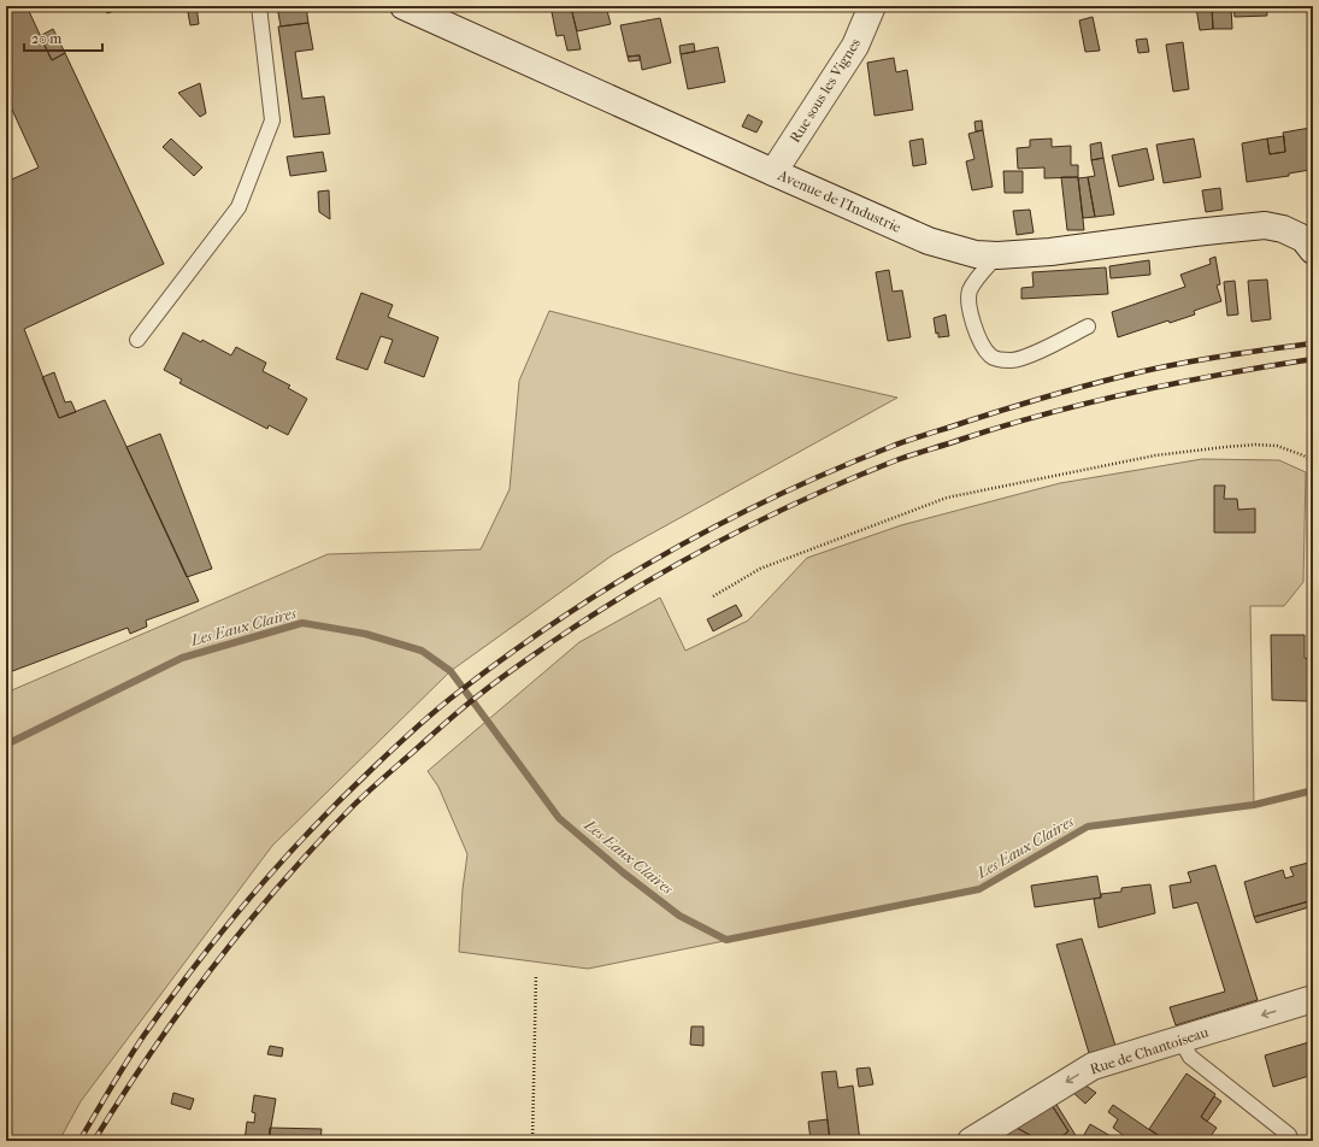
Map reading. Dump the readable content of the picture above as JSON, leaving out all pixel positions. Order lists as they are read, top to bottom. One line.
{"streets":{"street":["Rue sous les Vignes","Avenue de l'Industrie","Rue de Chantoiseau"]},"crossings":[["Rue sous les Vignes","Avenue de l'Industrie"]],"one_way":["Rue de Chantoiseau"],"water":["Les Eaux Claires"],"scale_bar":"20 m"}
